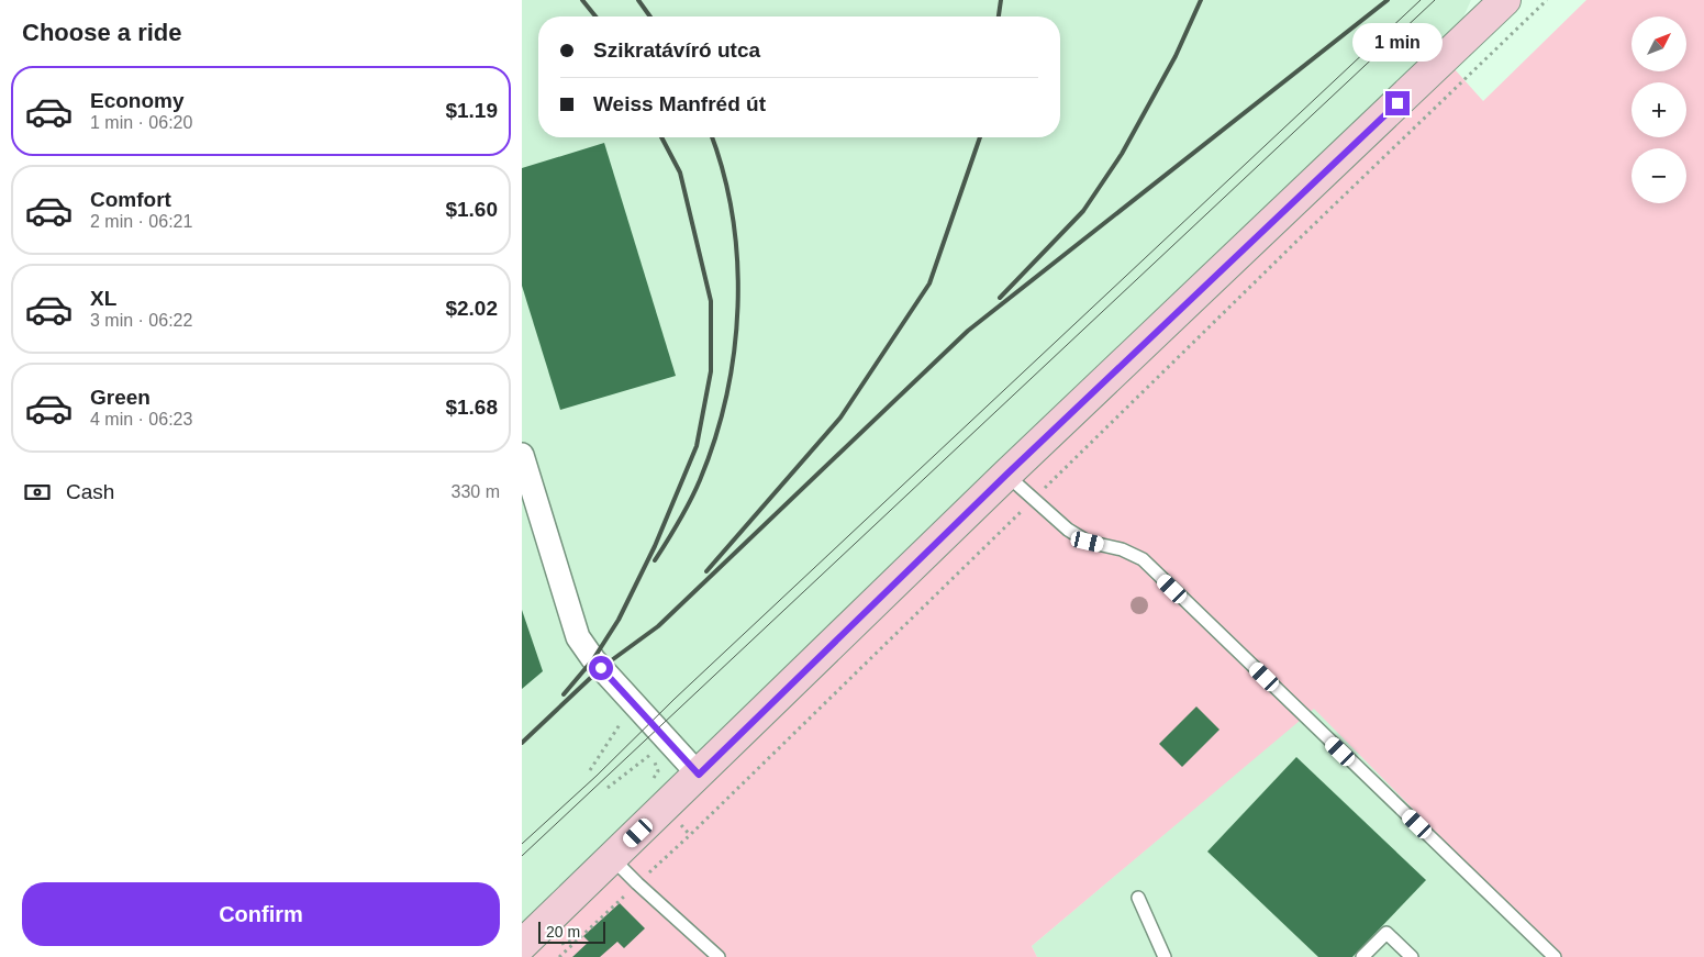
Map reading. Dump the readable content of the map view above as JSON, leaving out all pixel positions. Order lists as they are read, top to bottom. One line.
{"scale_bar":"20 m","north":"top right","page":{"heading":"Choose a ride","map_buttons":["+","−"],"banner":["Szikratávíró utca","Weiss Manfréd út"],"bubble":"1 min","list":[{"name":"Economy","note":"1 min · 06:20","value":"$1.19"},{"name":"Comfort","note":"2 min · 06:21","value":"$1.60"},{"name":"XL","note":"3 min · 06:22","value":"$2.02"},{"name":"Green","note":"4 min · 06:23","value":"$1.68"}],"pay":["Cash","330 m"],"buttons":"Confirm","scale":"20 m"}}
